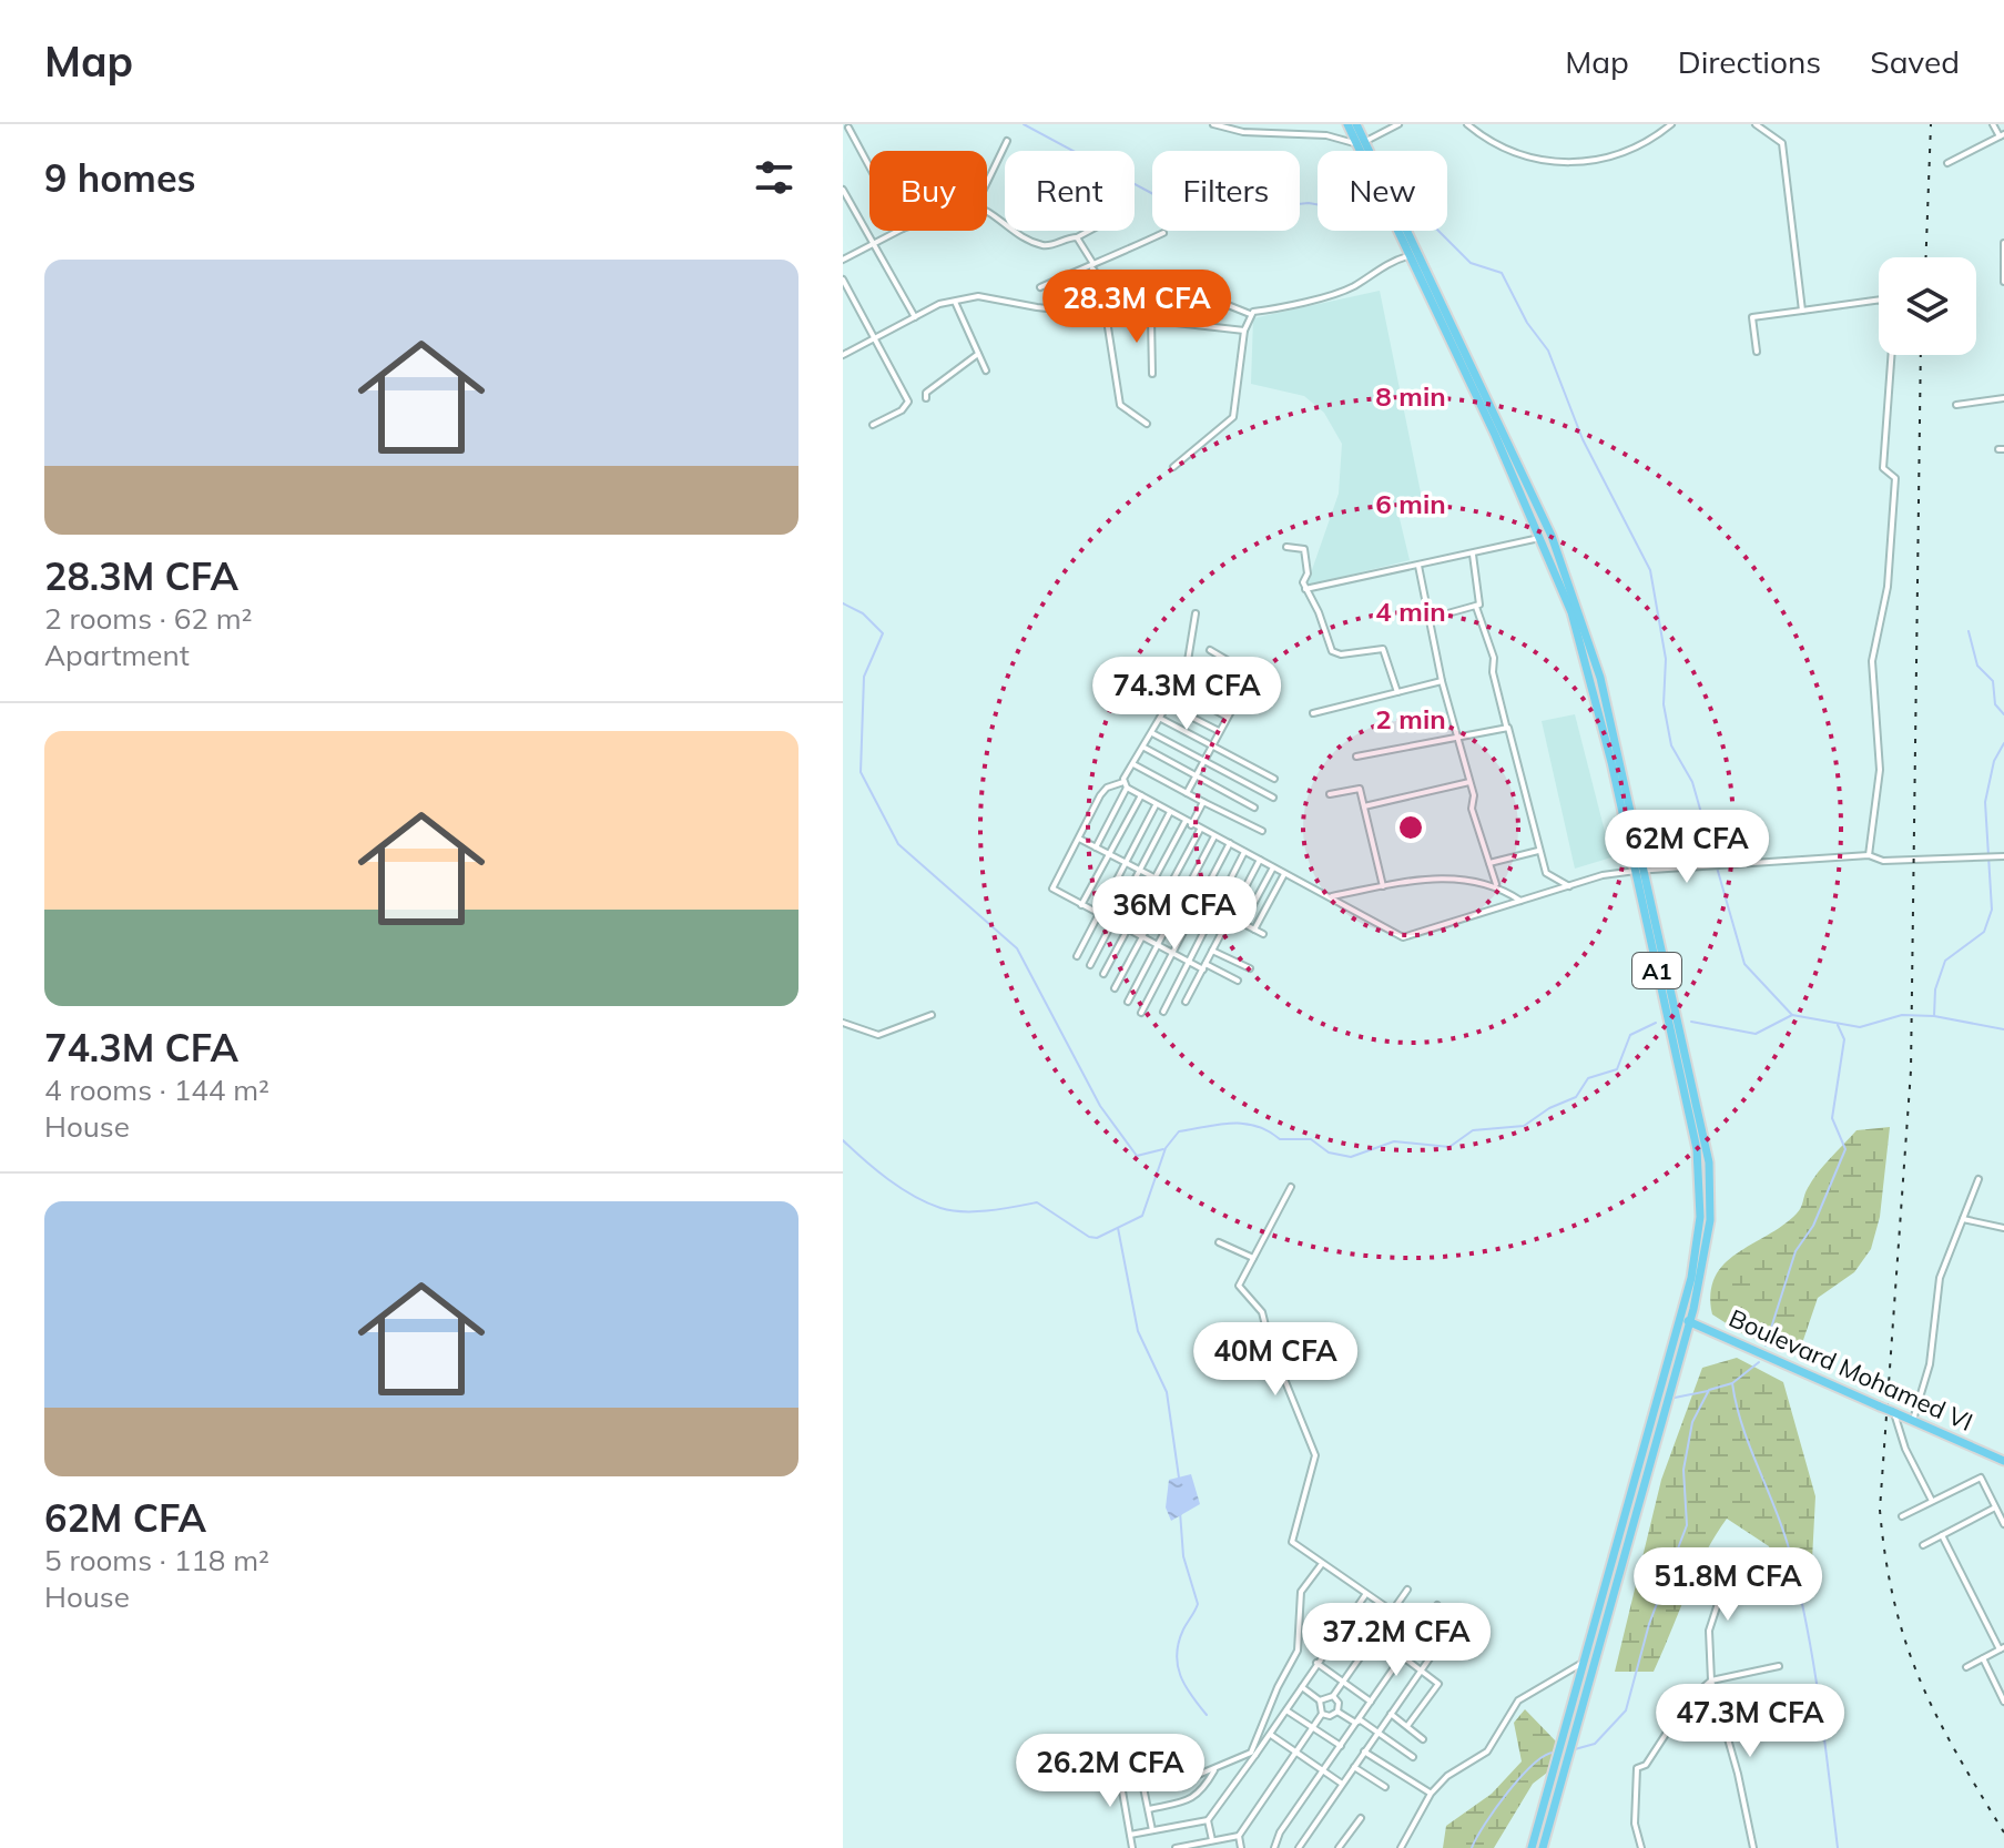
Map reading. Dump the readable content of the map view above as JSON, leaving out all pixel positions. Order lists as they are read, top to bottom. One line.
{"streets":{"main road":["A1","Boulevard Mohamed VI"]},"crossings":[["A1","Boulevard Mohamed VI"]],"page":{"header":"Map","nav":["Map","Directions","Saved"],"heading":"9 homes","chip":["Buy","Rent","Filters","New"],"list":[{"name":"28.3M CFA","note":"2 rooms · 62 m² · Apartment"},{"name":"74.3M CFA","note":"4 rooms · 144 m² · House"},{"name":"62M CFA","note":"5 rooms · 118 m² · House"}],"price":["28.3M CFA","74.3M CFA","62M CFA","36M CFA","40M CFA","51.8M CFA","37.2M CFA","47.3M CFA","26.2M CFA"]},"rings":["8 min","6 min","4 min","2 min"]}
